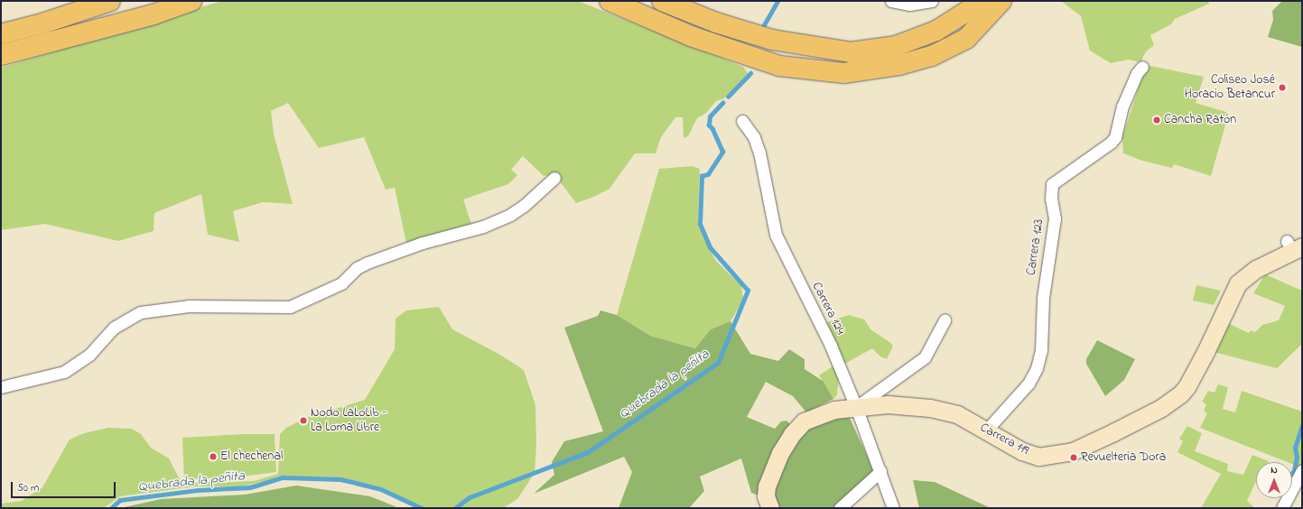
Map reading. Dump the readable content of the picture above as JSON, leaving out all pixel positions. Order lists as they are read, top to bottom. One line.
{"streets":{"street":["Carrera 123","Carrera 124","Carrera 119"]},"crossings":[["Carrera 123","Carrera 119"],["Carrera 124","Carrera 119"]],"water":["Quebrada la peñita"],"places":["Coliseo José Horacio Betancur","Cancha Ratón","Nodo LaLoLib - La Loma Libre","El chechenal","Revuelteria Dora"],"scale_bar":"50 m","north":"top"}
